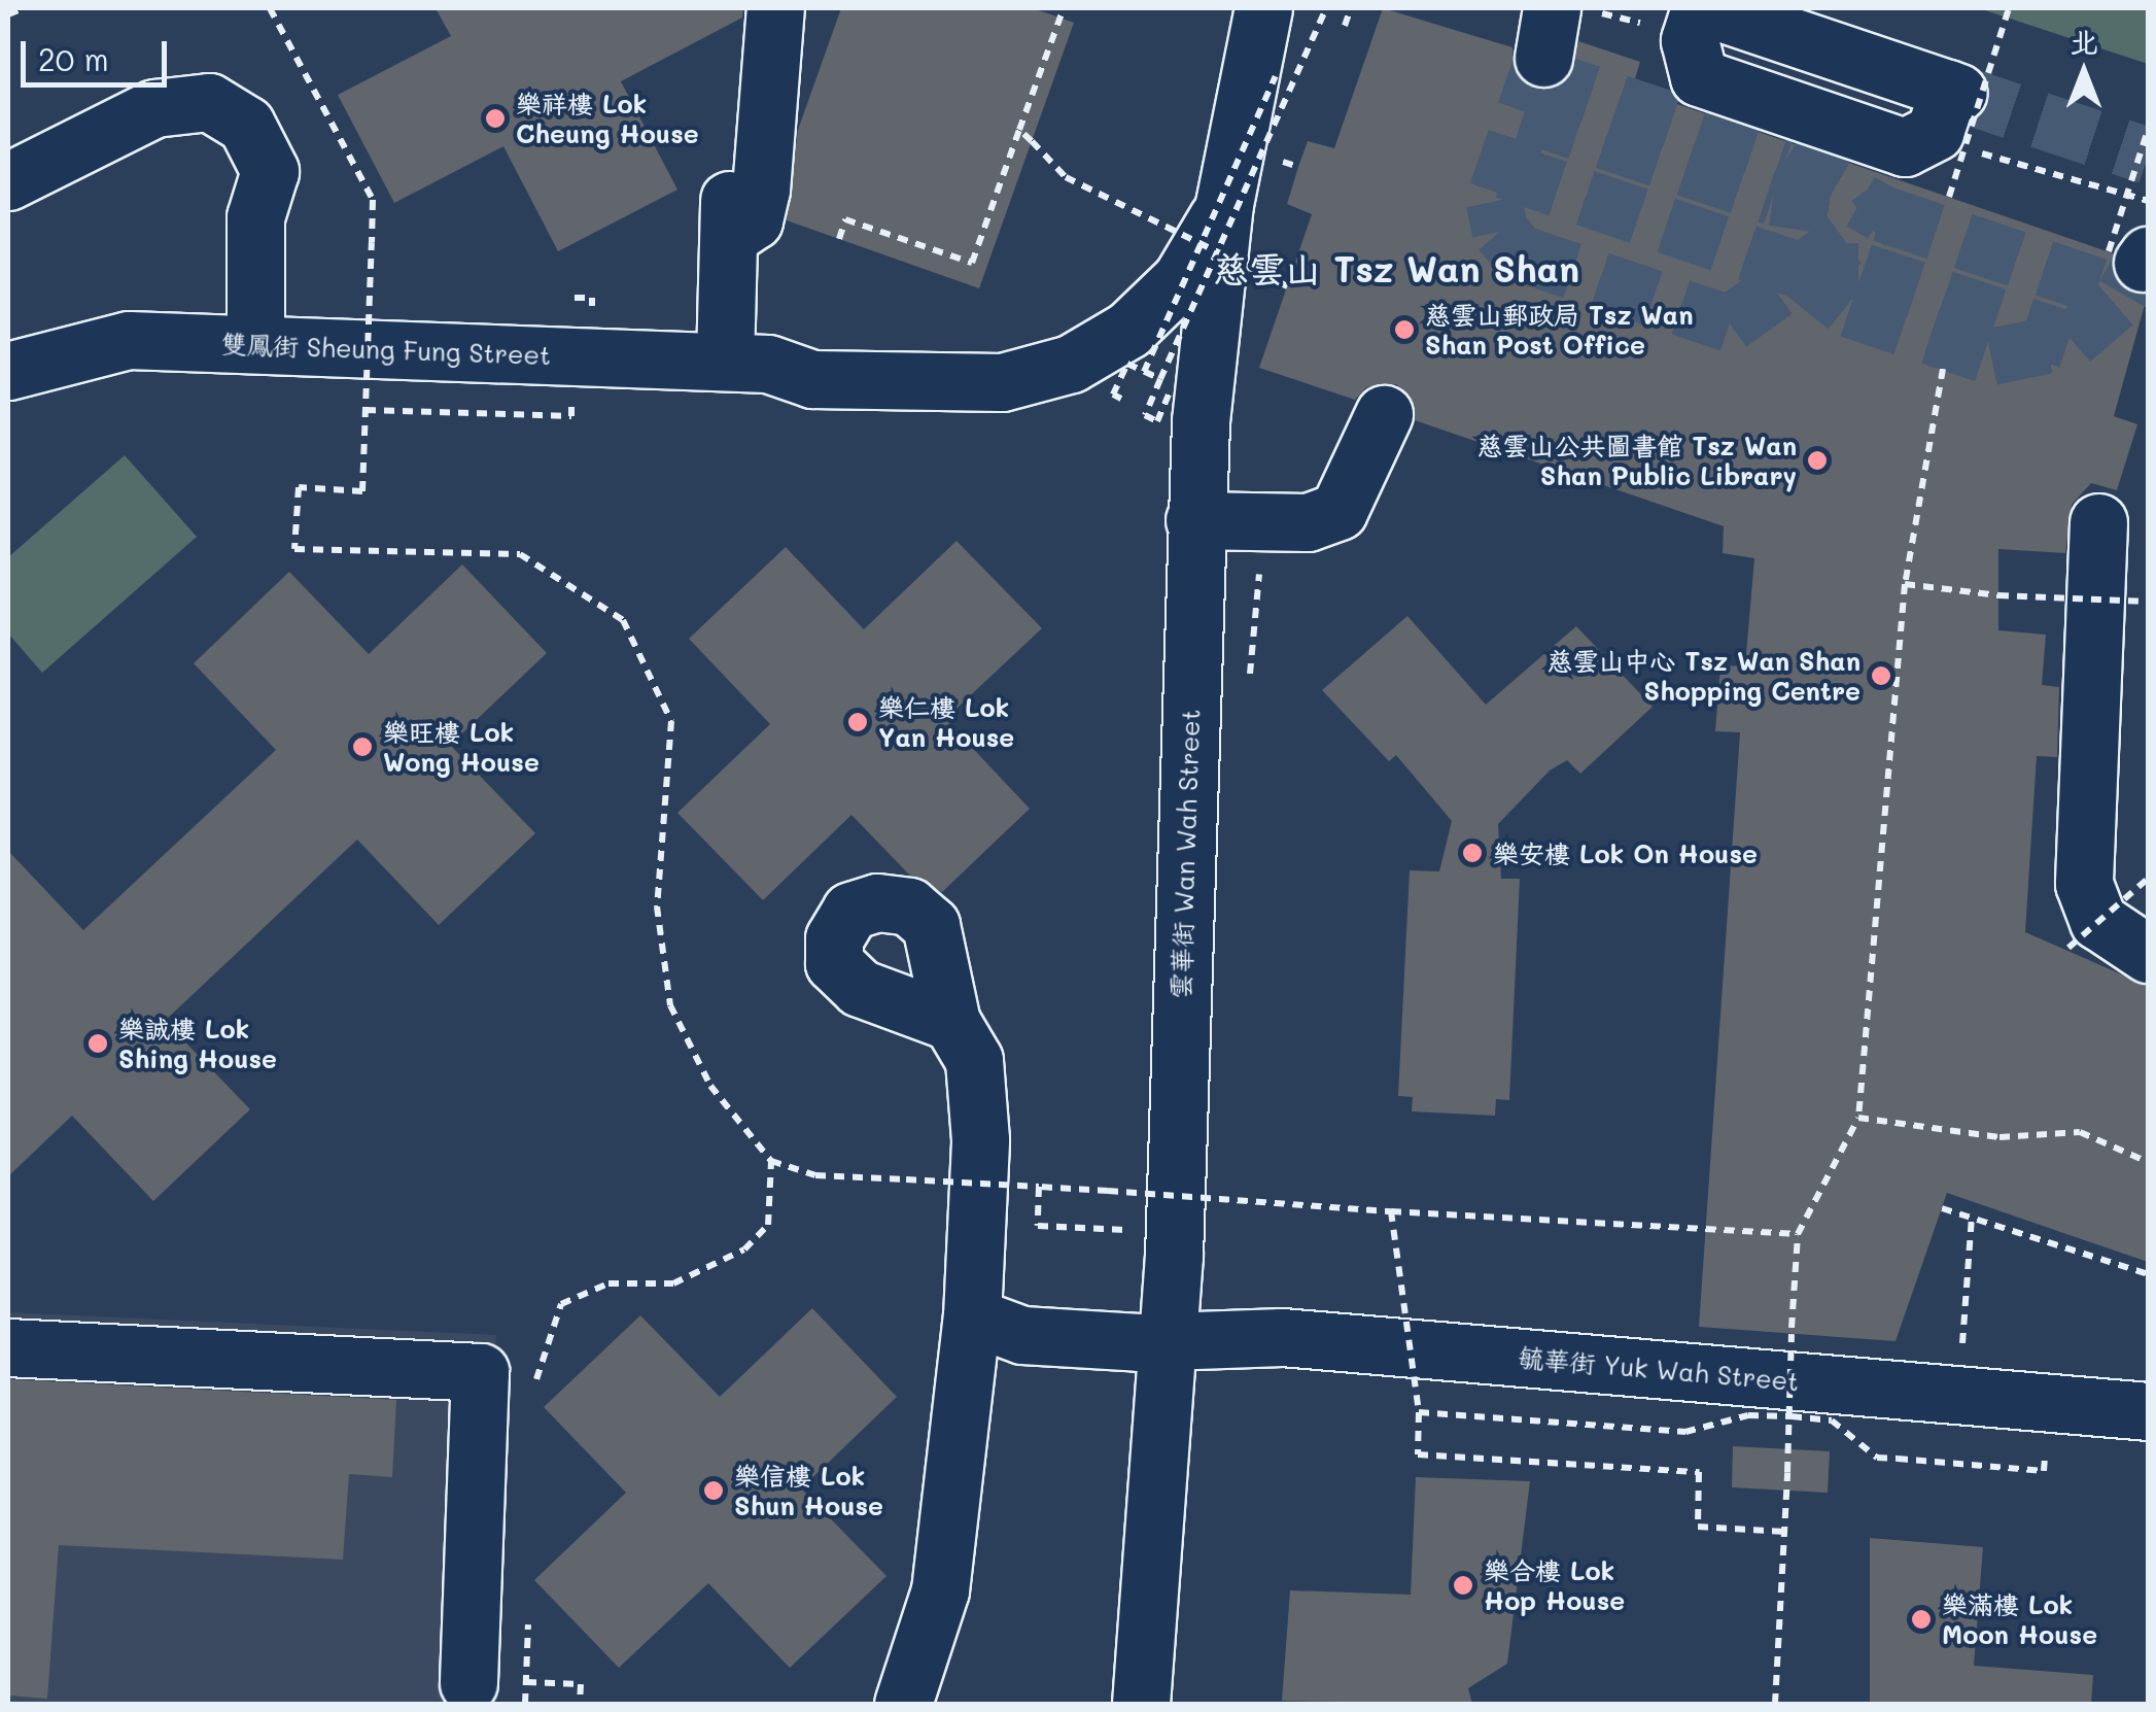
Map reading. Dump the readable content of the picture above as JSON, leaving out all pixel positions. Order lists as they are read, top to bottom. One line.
{"streets":{"street":["雙鳳街 Sheung Fung Street","雲華街 Wan Wah Street","毓華街 Yuk Wah Street"]},"crossings":[["雙鳳街 Sheung Fung Street","雲華街 Wan Wah Street"],["雲華街 Wan Wah Street","毓華街 Yuk Wah Street"]],"districts":["慈雲山 Tsz Wan Shan"],"places":["樂祥樓 Lok Cheung House","慈雲山郵政局 Tsz Wan Shan Post Office","慈雲山公共圖書館 Tsz Wan Shan Public Library","慈雲山中心 Tsz Wan Shan Shopping Centre","樂仁樓 Lok Yan House","樂旺樓 Lok Wong House","樂安樓 Lok On House","樂誠樓 Lok Shing House","樂信樓 Lok Shun House","樂合樓 Lok Hop House","樂滿樓 Lok Moon House"],"scale_bar":"20 m","north":"top"}
